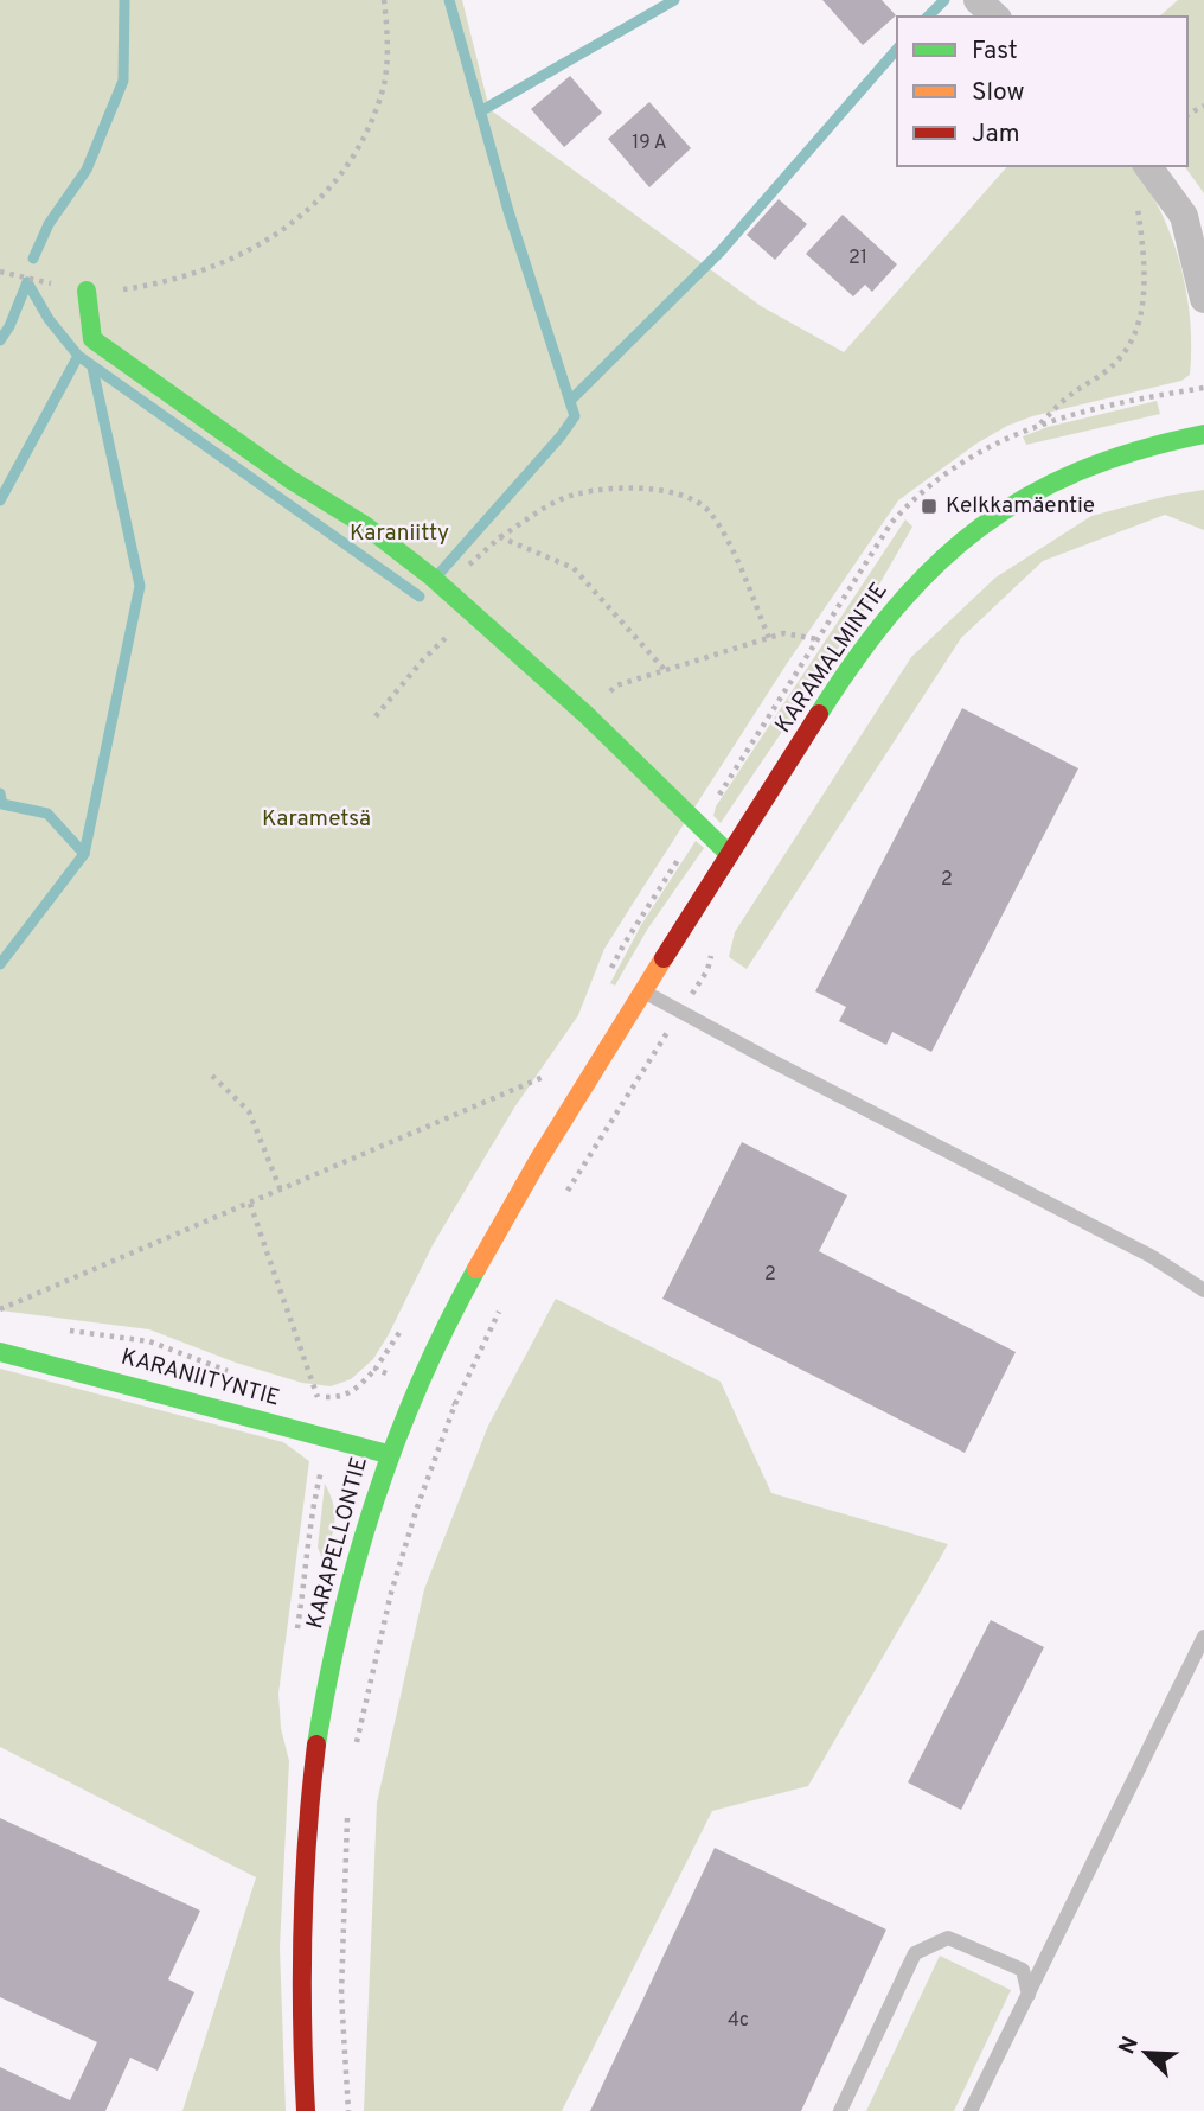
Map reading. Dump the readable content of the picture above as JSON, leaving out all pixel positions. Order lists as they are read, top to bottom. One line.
{"streets":{"street":["KARAMALMINTIE","KARANIITYNTIE","KARAPELLONTIE"]},"crossings":[["KARAMALMINTIE","KARAPELLONTIE"],["KARANIITYNTIE","KARAPELLONTIE"]],"parks":["Karaniitty","Karametsä"],"places":{"transit":["Kelkkamäentie"]},"house_numbers":["19 A","21","2","2","4c"],"legend":["Fast","Slow","Jam"],"north":"top left"}
